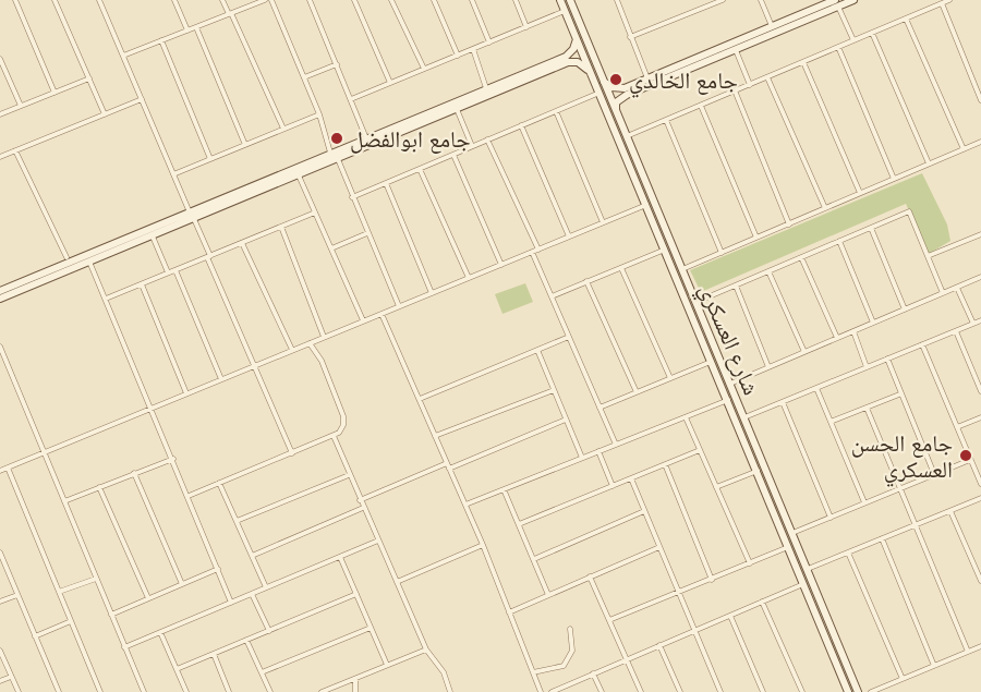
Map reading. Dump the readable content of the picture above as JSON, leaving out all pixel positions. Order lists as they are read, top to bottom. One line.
{"streets":{"street":["شارع العسكري"]},"places":["جامع الخالدي","جامع ابوالفضل","جامع الحسن العسكري"]}
